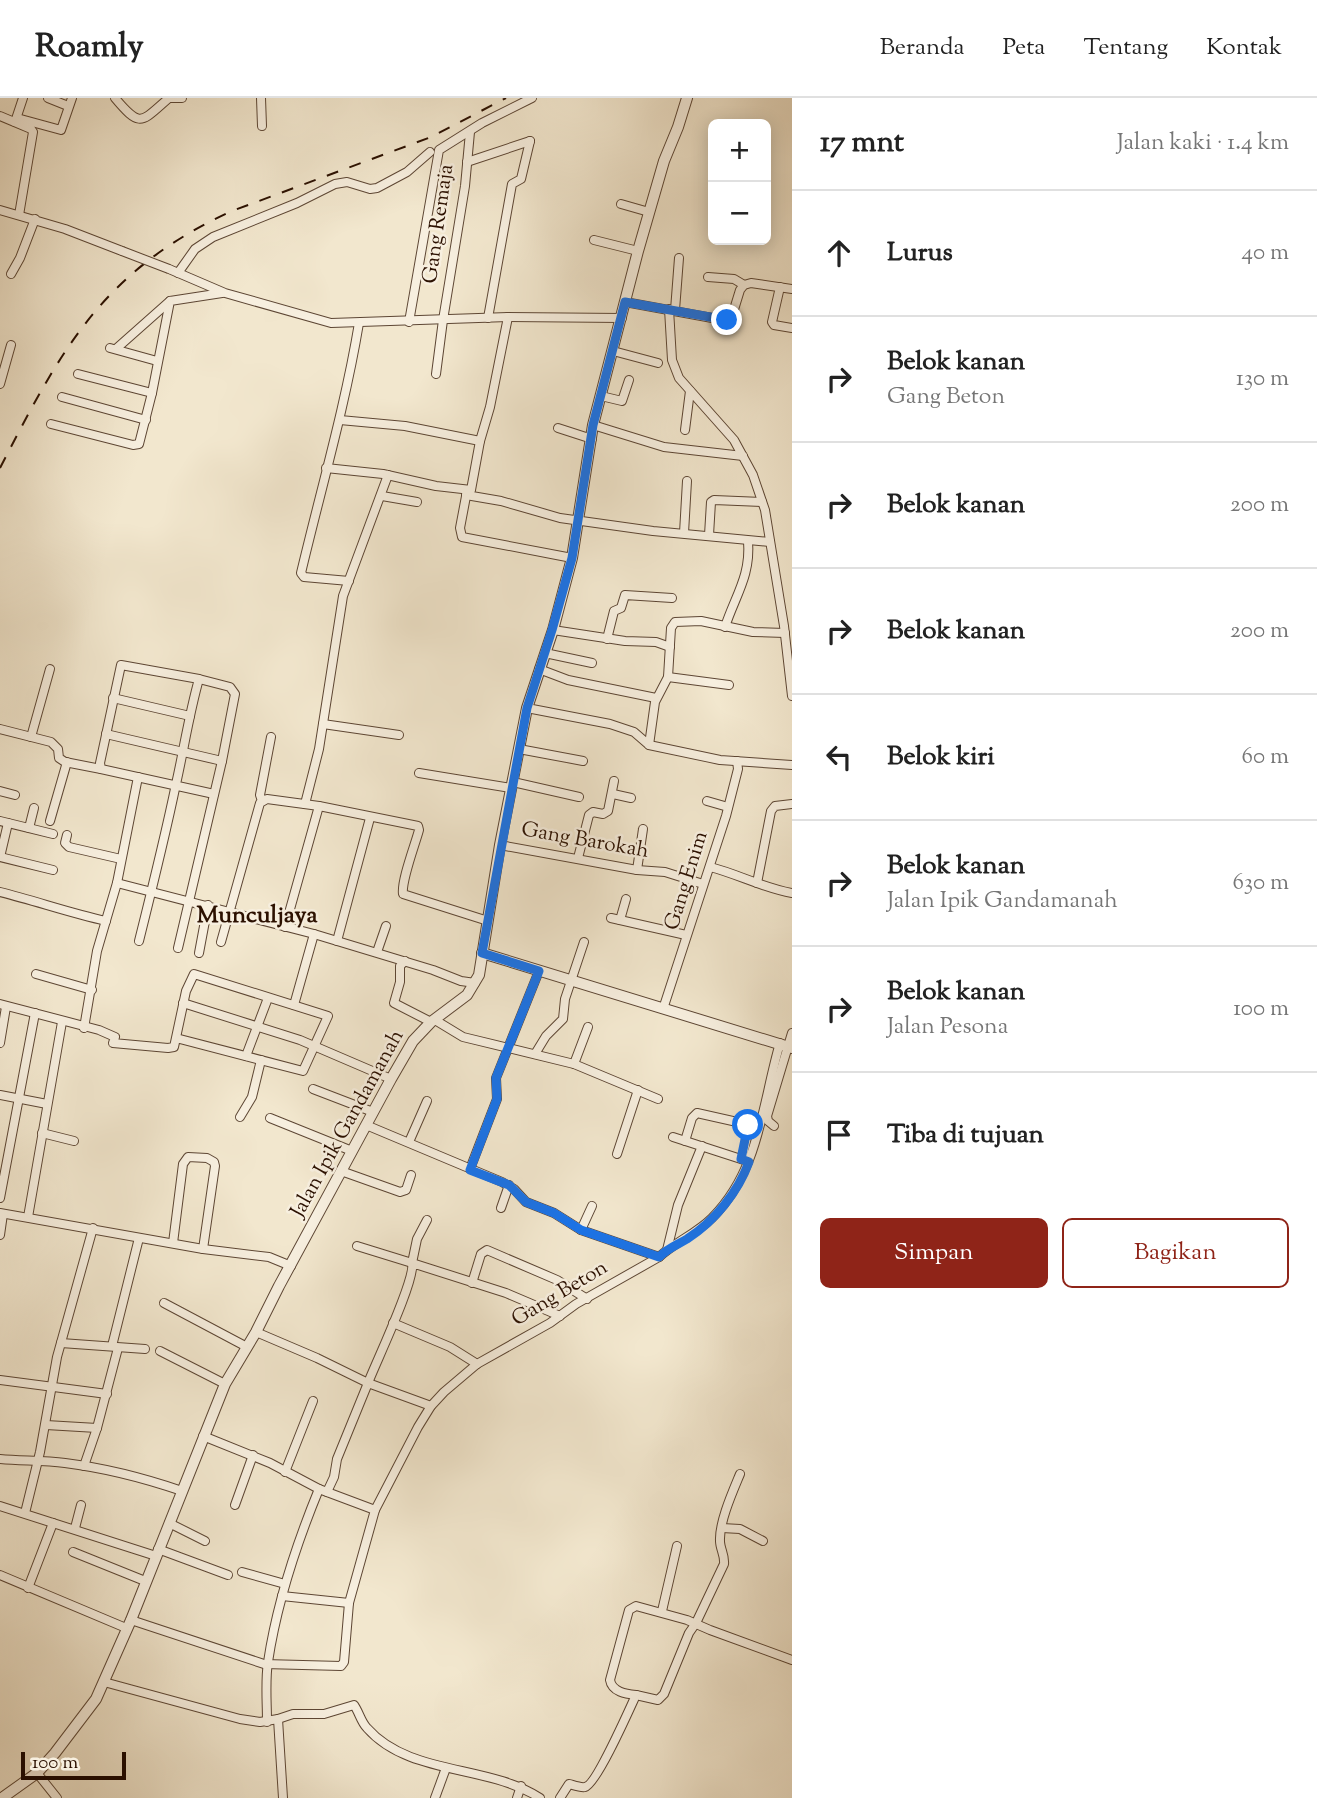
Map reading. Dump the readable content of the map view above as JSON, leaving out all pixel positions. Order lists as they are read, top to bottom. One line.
{"streets":{"street":["Gang Remaja","Gang Barokah","Gang Enim","Jalan Ipik Gandamanah","Gang Beton"]},"crossings":[["Gang Barokah","Gang Enim"]],"districts":["Munculjaya"],"scale_bar":"100 m","page":{"header":"Roamly","nav":["Beranda","Peta","Tentang","Kontak"],"heading":["17 mnt","Jalan kaki · 1.4 km"],"map_buttons":["+","−"],"list":[["Lurus","40 m"],["Belok kanan","Gang Beton","130 m"],["Belok kanan","200 m"],["Belok kanan","200 m"],["Belok kiri","60 m"],["Belok kanan","Jalan Ipik Gandamanah","630 m"],["Belok kanan","Jalan Pesona","100 m"],"Tiba di tujuan"],"buttons":["Simpan","Bagikan"],"scale":"100 m"}}
